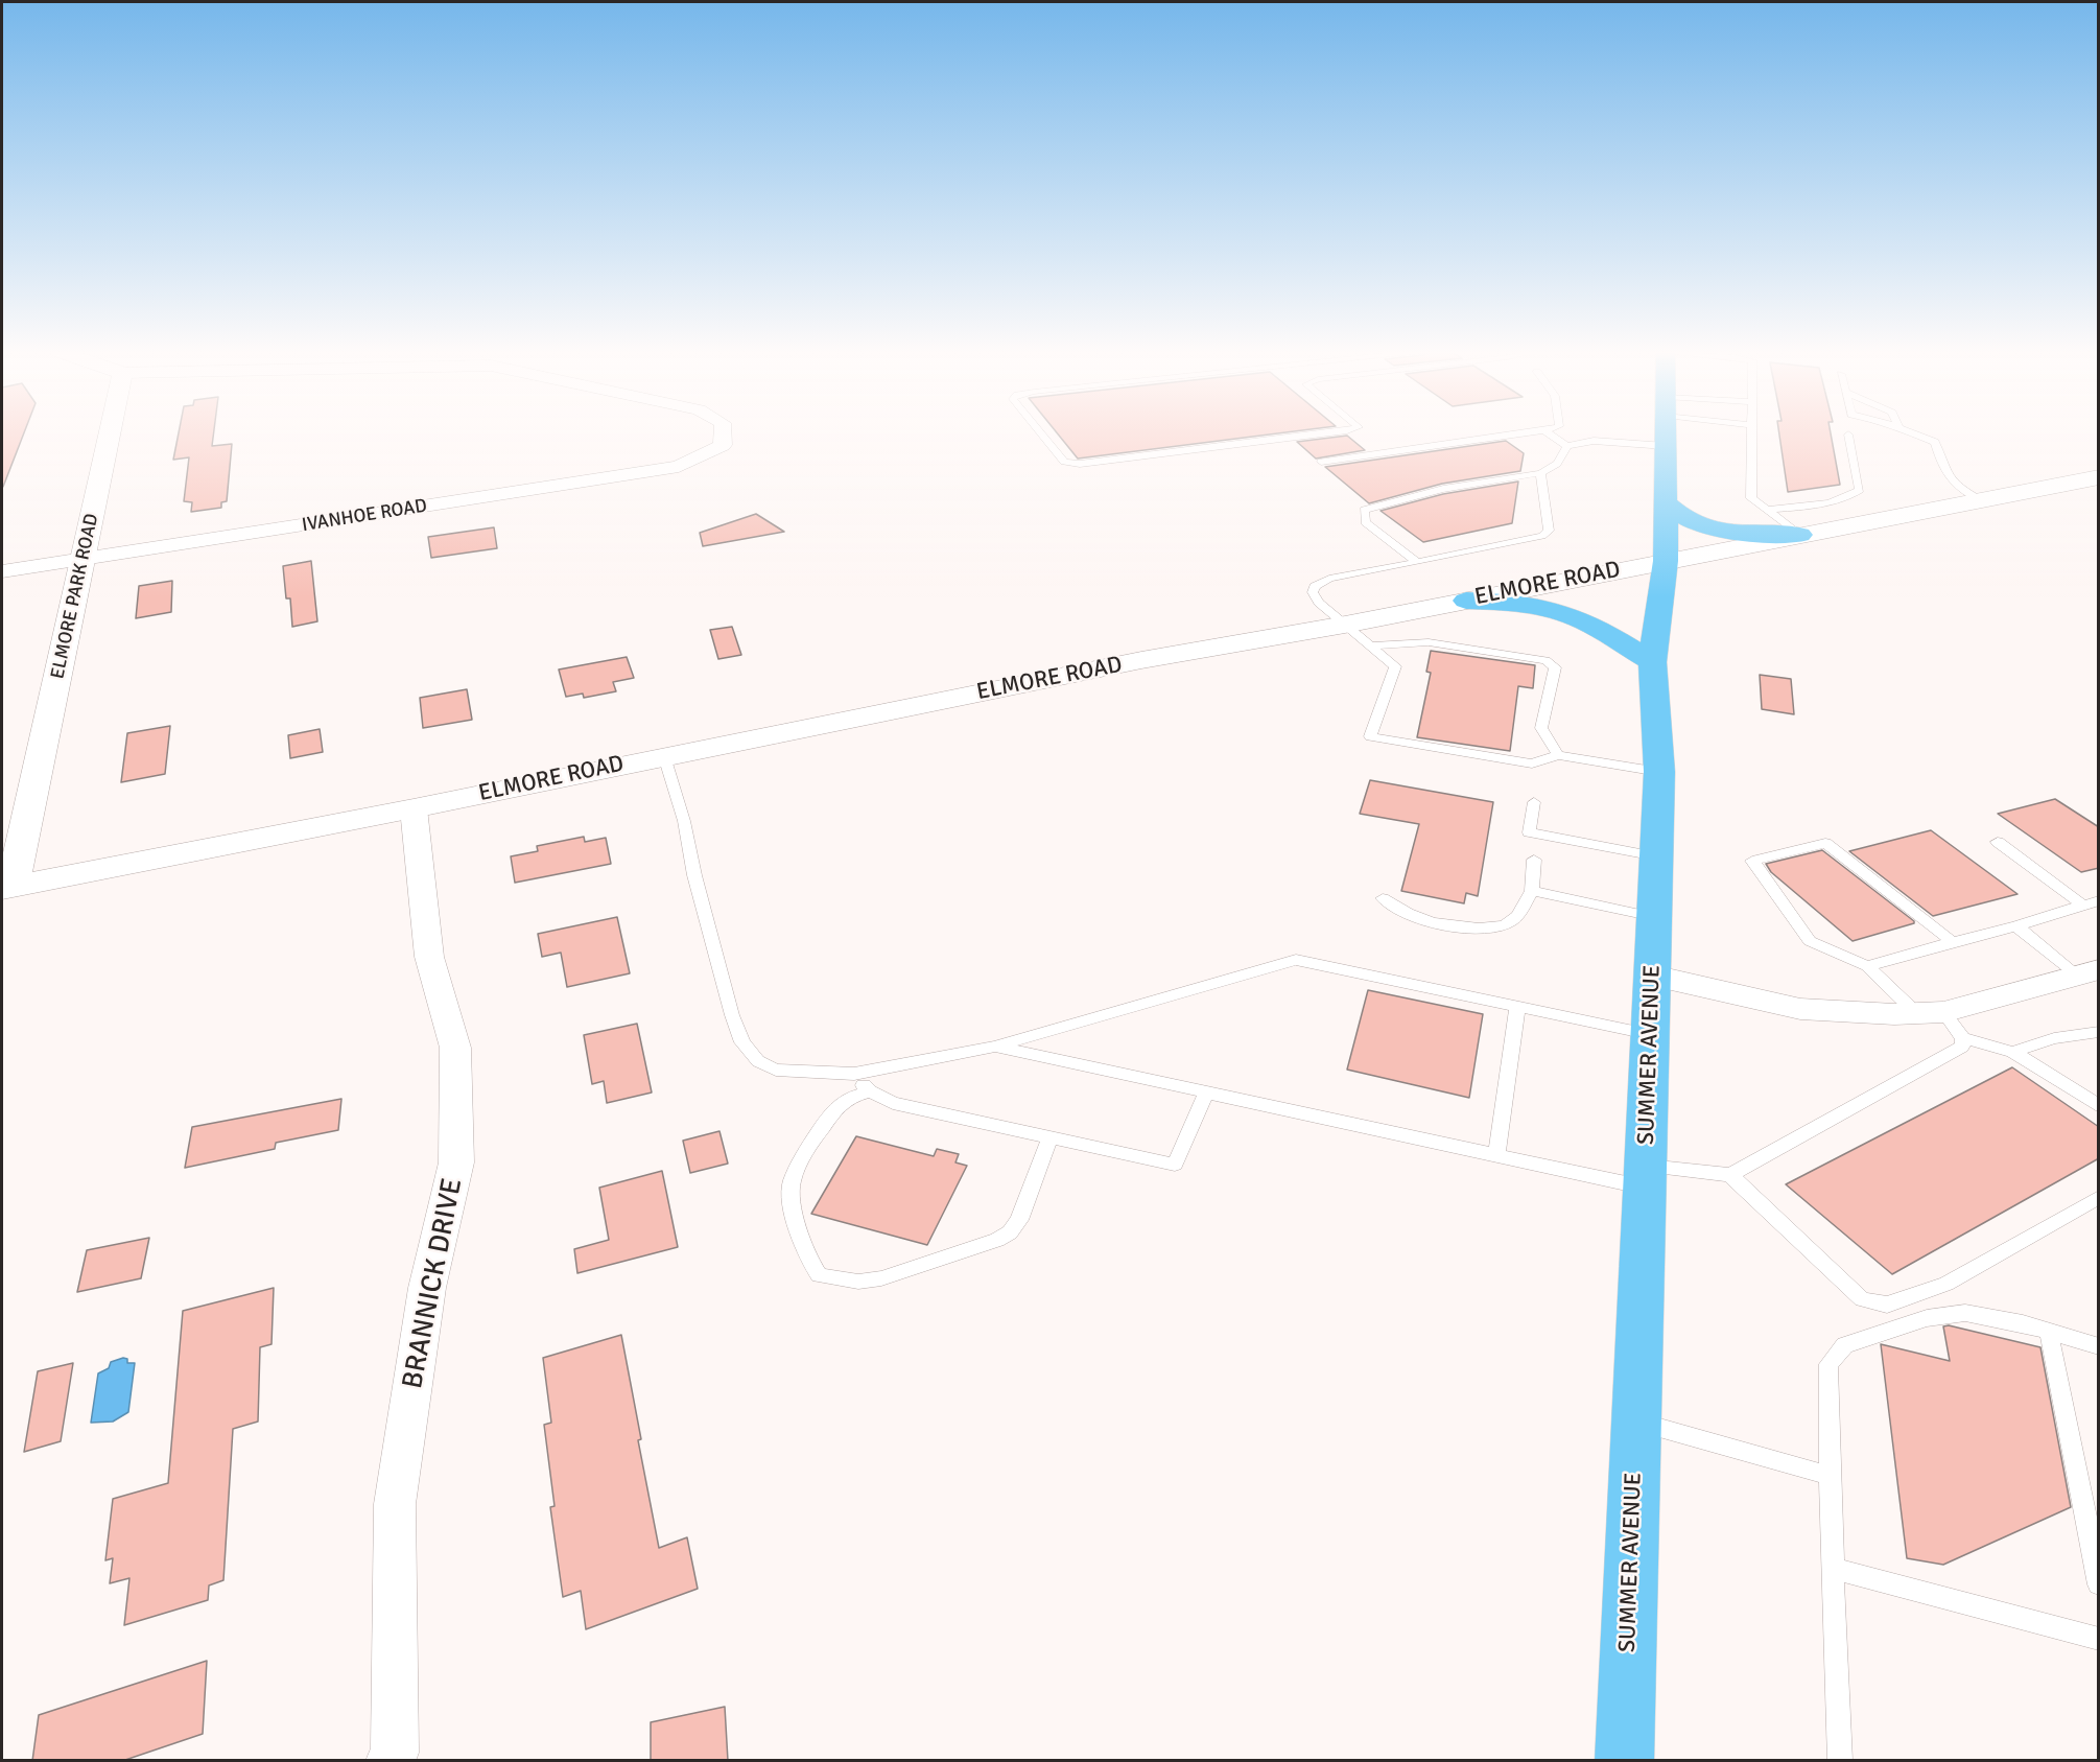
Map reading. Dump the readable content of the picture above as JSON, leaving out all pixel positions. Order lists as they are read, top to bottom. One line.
{"streets":{"main road":["SUMMER AVENUE"],"street":["IVANHOE ROAD","ELMORE ROAD","ELMORE PARK ROAD","BRANNICK DRIVE"]},"crossings":[["IVANHOE ROAD","ELMORE PARK ROAD"],["ELMORE ROAD","ELMORE PARK ROAD"],["ELMORE ROAD","SUMMER AVENUE"],["ELMORE ROAD","BRANNICK DRIVE"]]}
